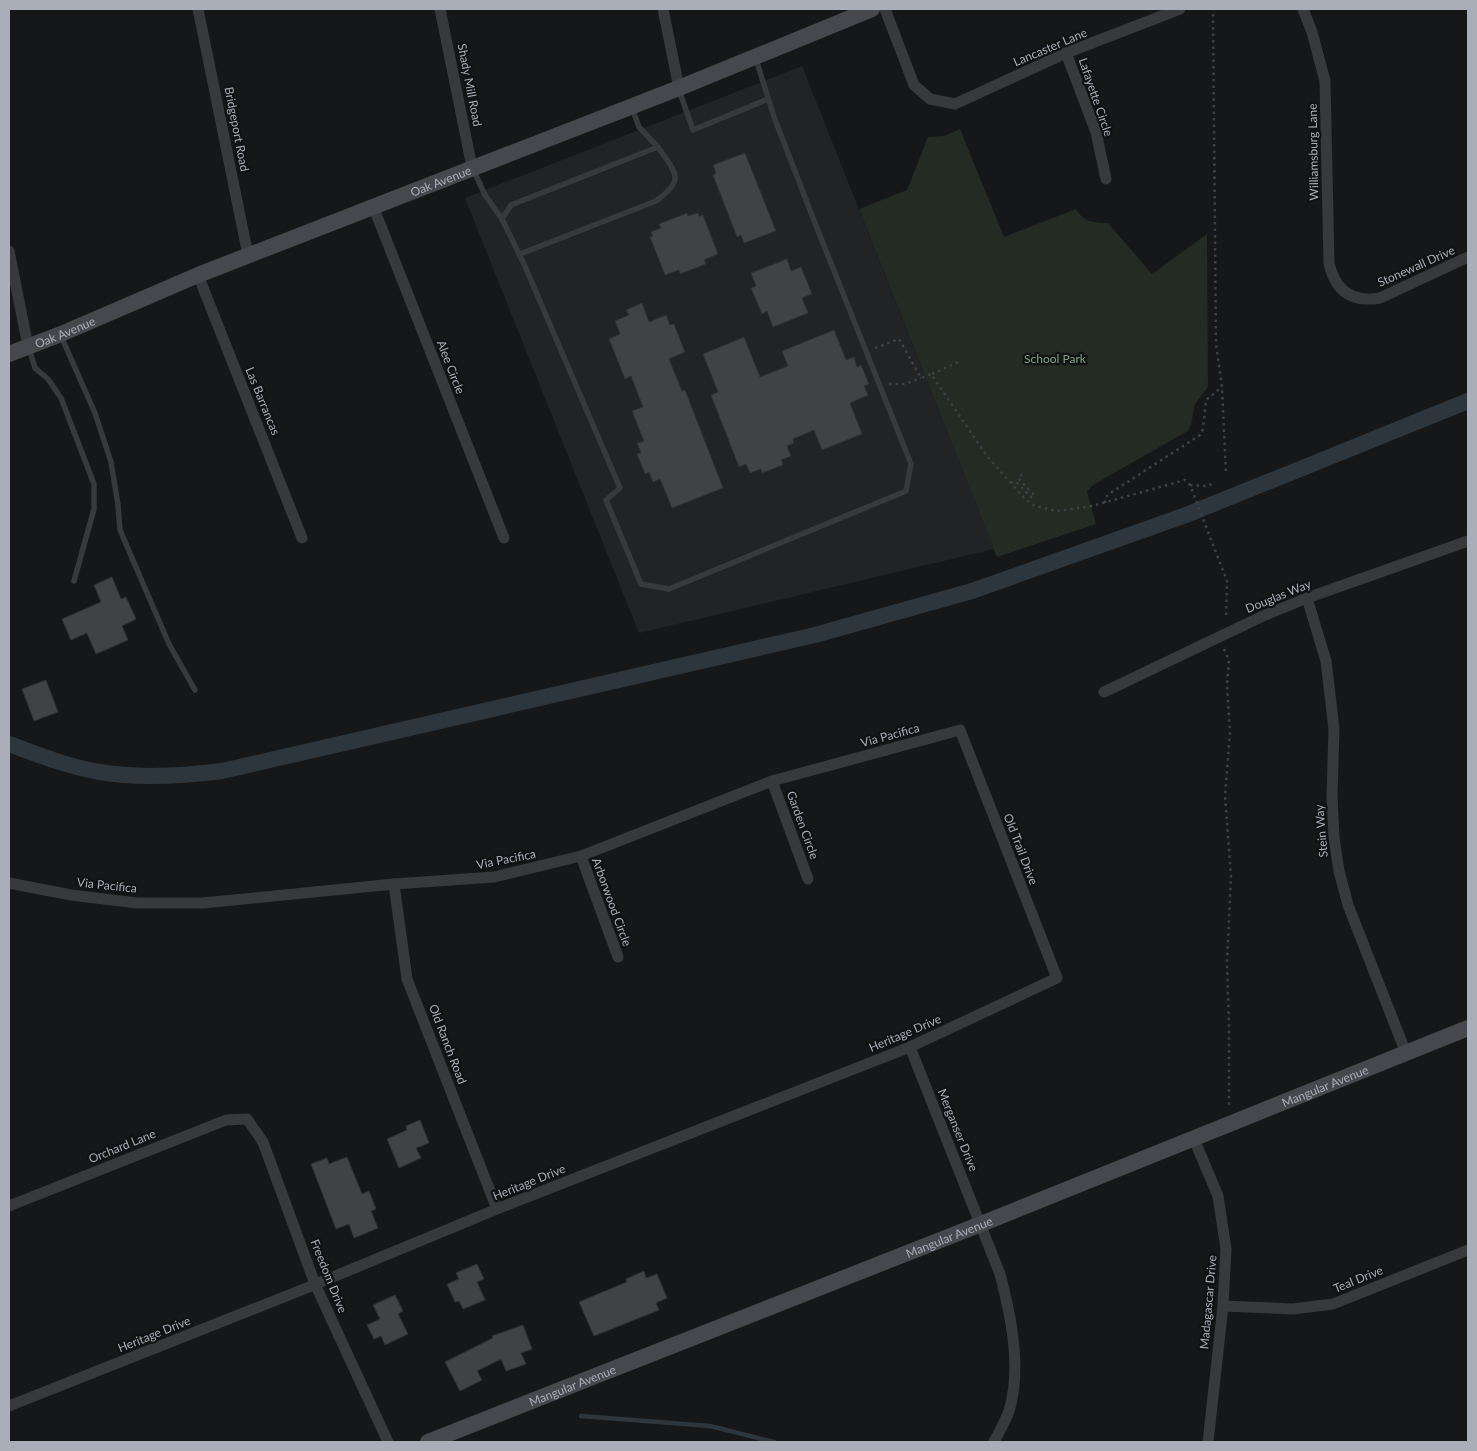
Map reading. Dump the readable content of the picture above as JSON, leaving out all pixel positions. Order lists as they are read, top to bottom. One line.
{"streets":{"street":["Lancaster Lane","Shady Mill Road","Lafayette Circle","Bridgeport Road","Williamsburg Lane","Oak Avenue","Stonewall Drive","Alee Circle","Las Barrancas","Douglas Way","Via Pacifica","Garden Circle","Stein Way","Old Trail Drive","Arborwood Circle","Heritage Drive","Old Ranch Road","Mangular Avenue","Merganser Drive","Orchard Lane","Freedom Drive","Teal Drive","Madagascar Drive"]},"crossings":[["Lancaster Lane","Lafayette Circle"],["Shady Mill Road","Oak Avenue"],["Bridgeport Road","Oak Avenue"],["Williamsburg Lane","Stonewall Drive"],["Oak Avenue","Alee Circle"],["Oak Avenue","Las Barrancas"],["Douglas Way","Stein Way"],["Via Pacifica","Garden Circle"],["Via Pacifica","Old Trail Drive"],["Via Pacifica","Arborwood Circle"],["Via Pacifica","Old Ranch Road"],["Stein Way","Mangular Avenue"],["Old Trail Drive","Heritage Drive"],["Heritage Drive","Old Ranch Road"],["Heritage Drive","Merganser Drive"],["Heritage Drive","Freedom Drive"],["Mangular Avenue","Merganser Drive"],["Mangular Avenue","Madagascar Drive"],["Orchard Lane","Freedom Drive"],["Teal Drive","Madagascar Drive"]],"parks":["School Park"]}
